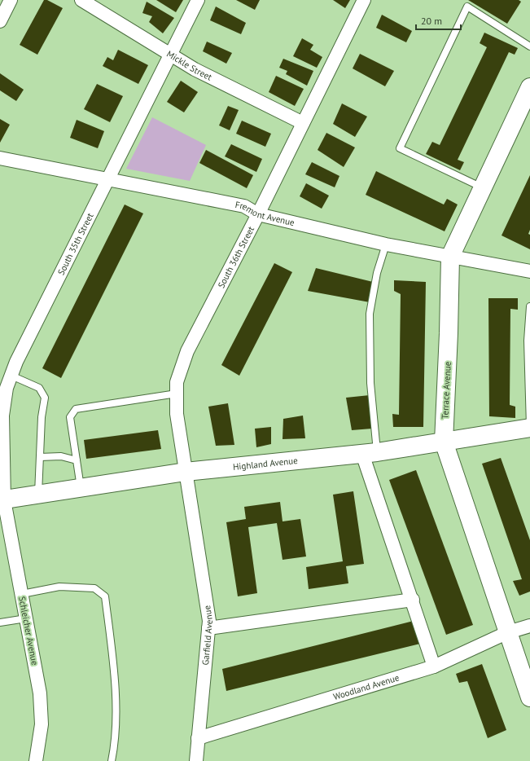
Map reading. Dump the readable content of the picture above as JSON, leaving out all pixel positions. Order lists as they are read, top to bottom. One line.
{"streets":{"street":["Mickle Street","Fremont Avenue","South 35th Street","South 36th Street","Terrace Avenue","Highland Avenue","Schleicher Avenue","Garfield Avenue","Woodland Avenue"]},"crossings":[["Mickle Street","South 35th Street"],["Mickle Street","South 36th Street"],["Fremont Avenue","South 35th Street"],["Fremont Avenue","South 36th Street"],["Fremont Avenue","Terrace Avenue"],["South 35th Street","Highland Avenue"],["South 35th Street","Schleicher Avenue"],["South 36th Street","Highland Avenue"],["South 36th Street","Garfield Avenue"],["Terrace Avenue","Highland Avenue"],["Terrace Avenue","Woodland Avenue"],["Highland Avenue","Schleicher Avenue"],["Highland Avenue","Garfield Avenue"],["Garfield Avenue","Woodland Avenue"]],"scale_bar":"20 m"}
